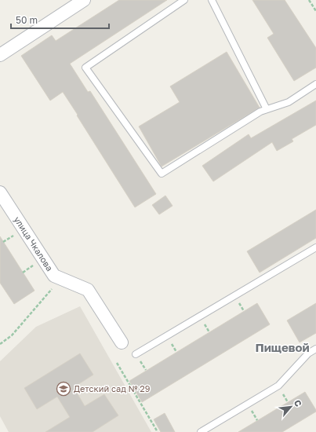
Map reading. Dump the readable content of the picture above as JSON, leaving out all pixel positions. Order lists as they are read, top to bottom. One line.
{"streets":{"street":["улица Чкалова"]},"districts":["Пищевой"],"places":{"school or university":["Детский сад № 29"]},"scale_bar":"50 m","north":"top right"}
